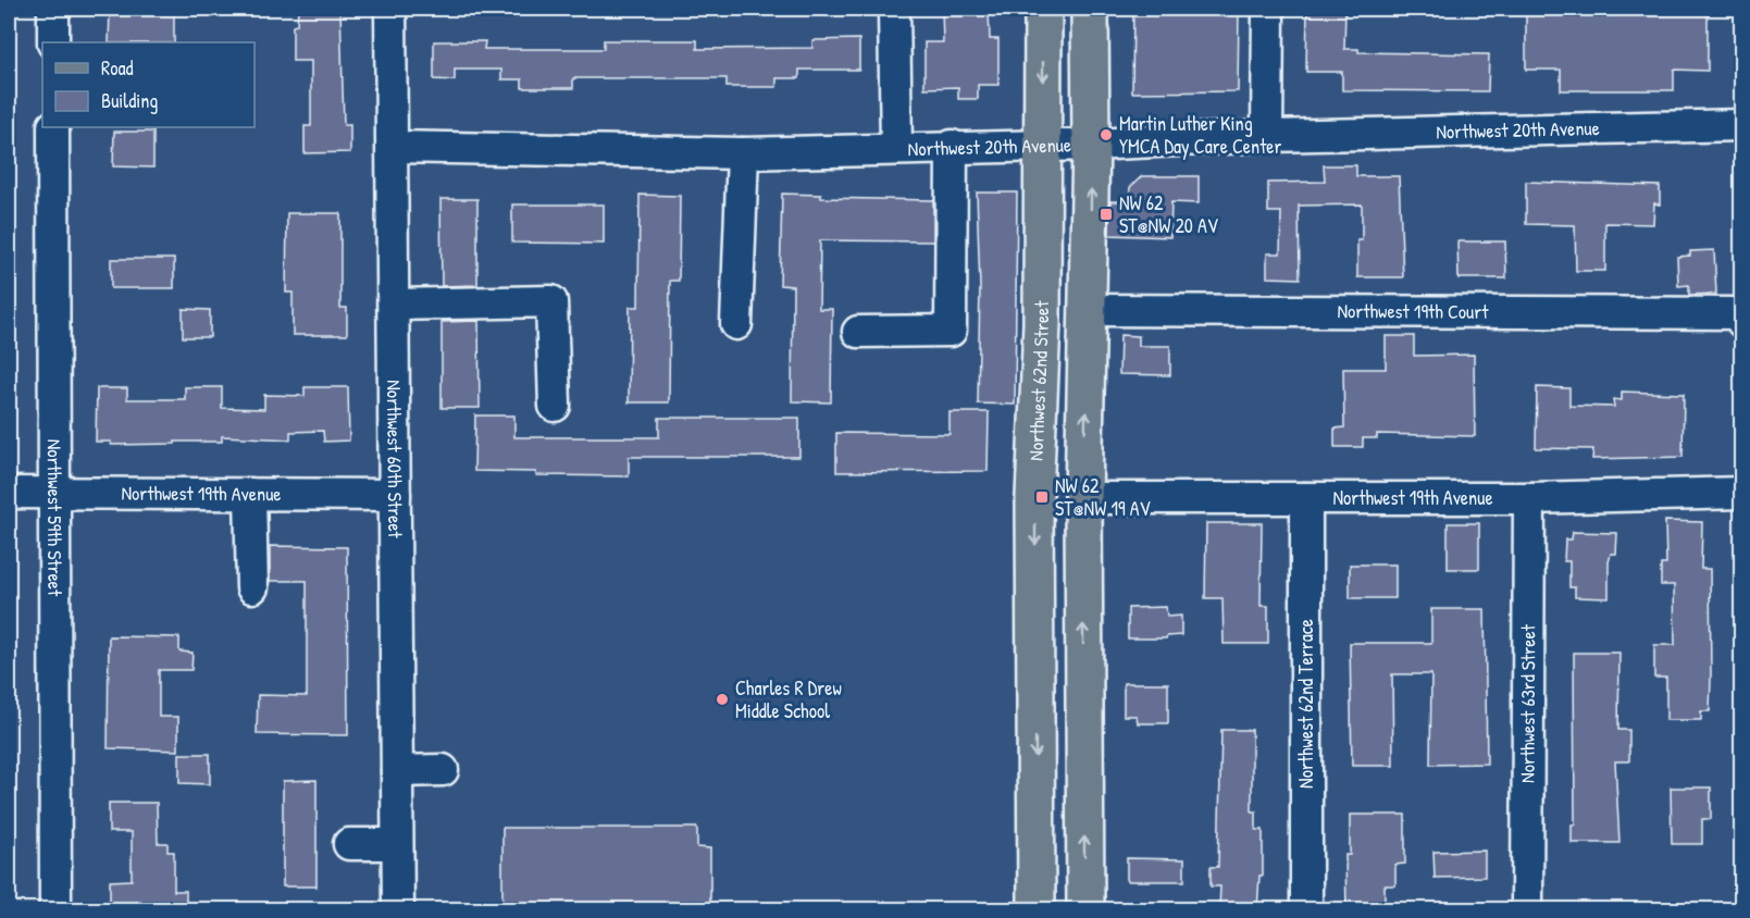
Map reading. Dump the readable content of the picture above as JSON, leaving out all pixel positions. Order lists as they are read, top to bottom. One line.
{"streets":{"main road":["Northwest 62nd Street"],"street":["Northwest 20th Avenue","Northwest 19th Court","Northwest 60th Street","Northwest 19th Avenue","Northwest 59th Street","Northwest 62nd Terrace","Northwest 63rd Street"]},"crossings":[["Northwest 20th Avenue","Northwest 62nd Street"],["Northwest 20th Avenue","Northwest 60th Street"],["Northwest 60th Street","Northwest 19th Avenue"],["Northwest 19th Avenue","Northwest 59th Street"],["Northwest 19th Avenue","Northwest 62nd Terrace"],["Northwest 19th Avenue","Northwest 63rd Street"]],"places":{"other":["Martin Luther King YMCA Day Care Center","Charles R Drew Middle School"],"transit":["NW 62 ST@NW 20 AV","NW 62 ST@NW 19 AV"]},"legend":["Road","Building"]}
